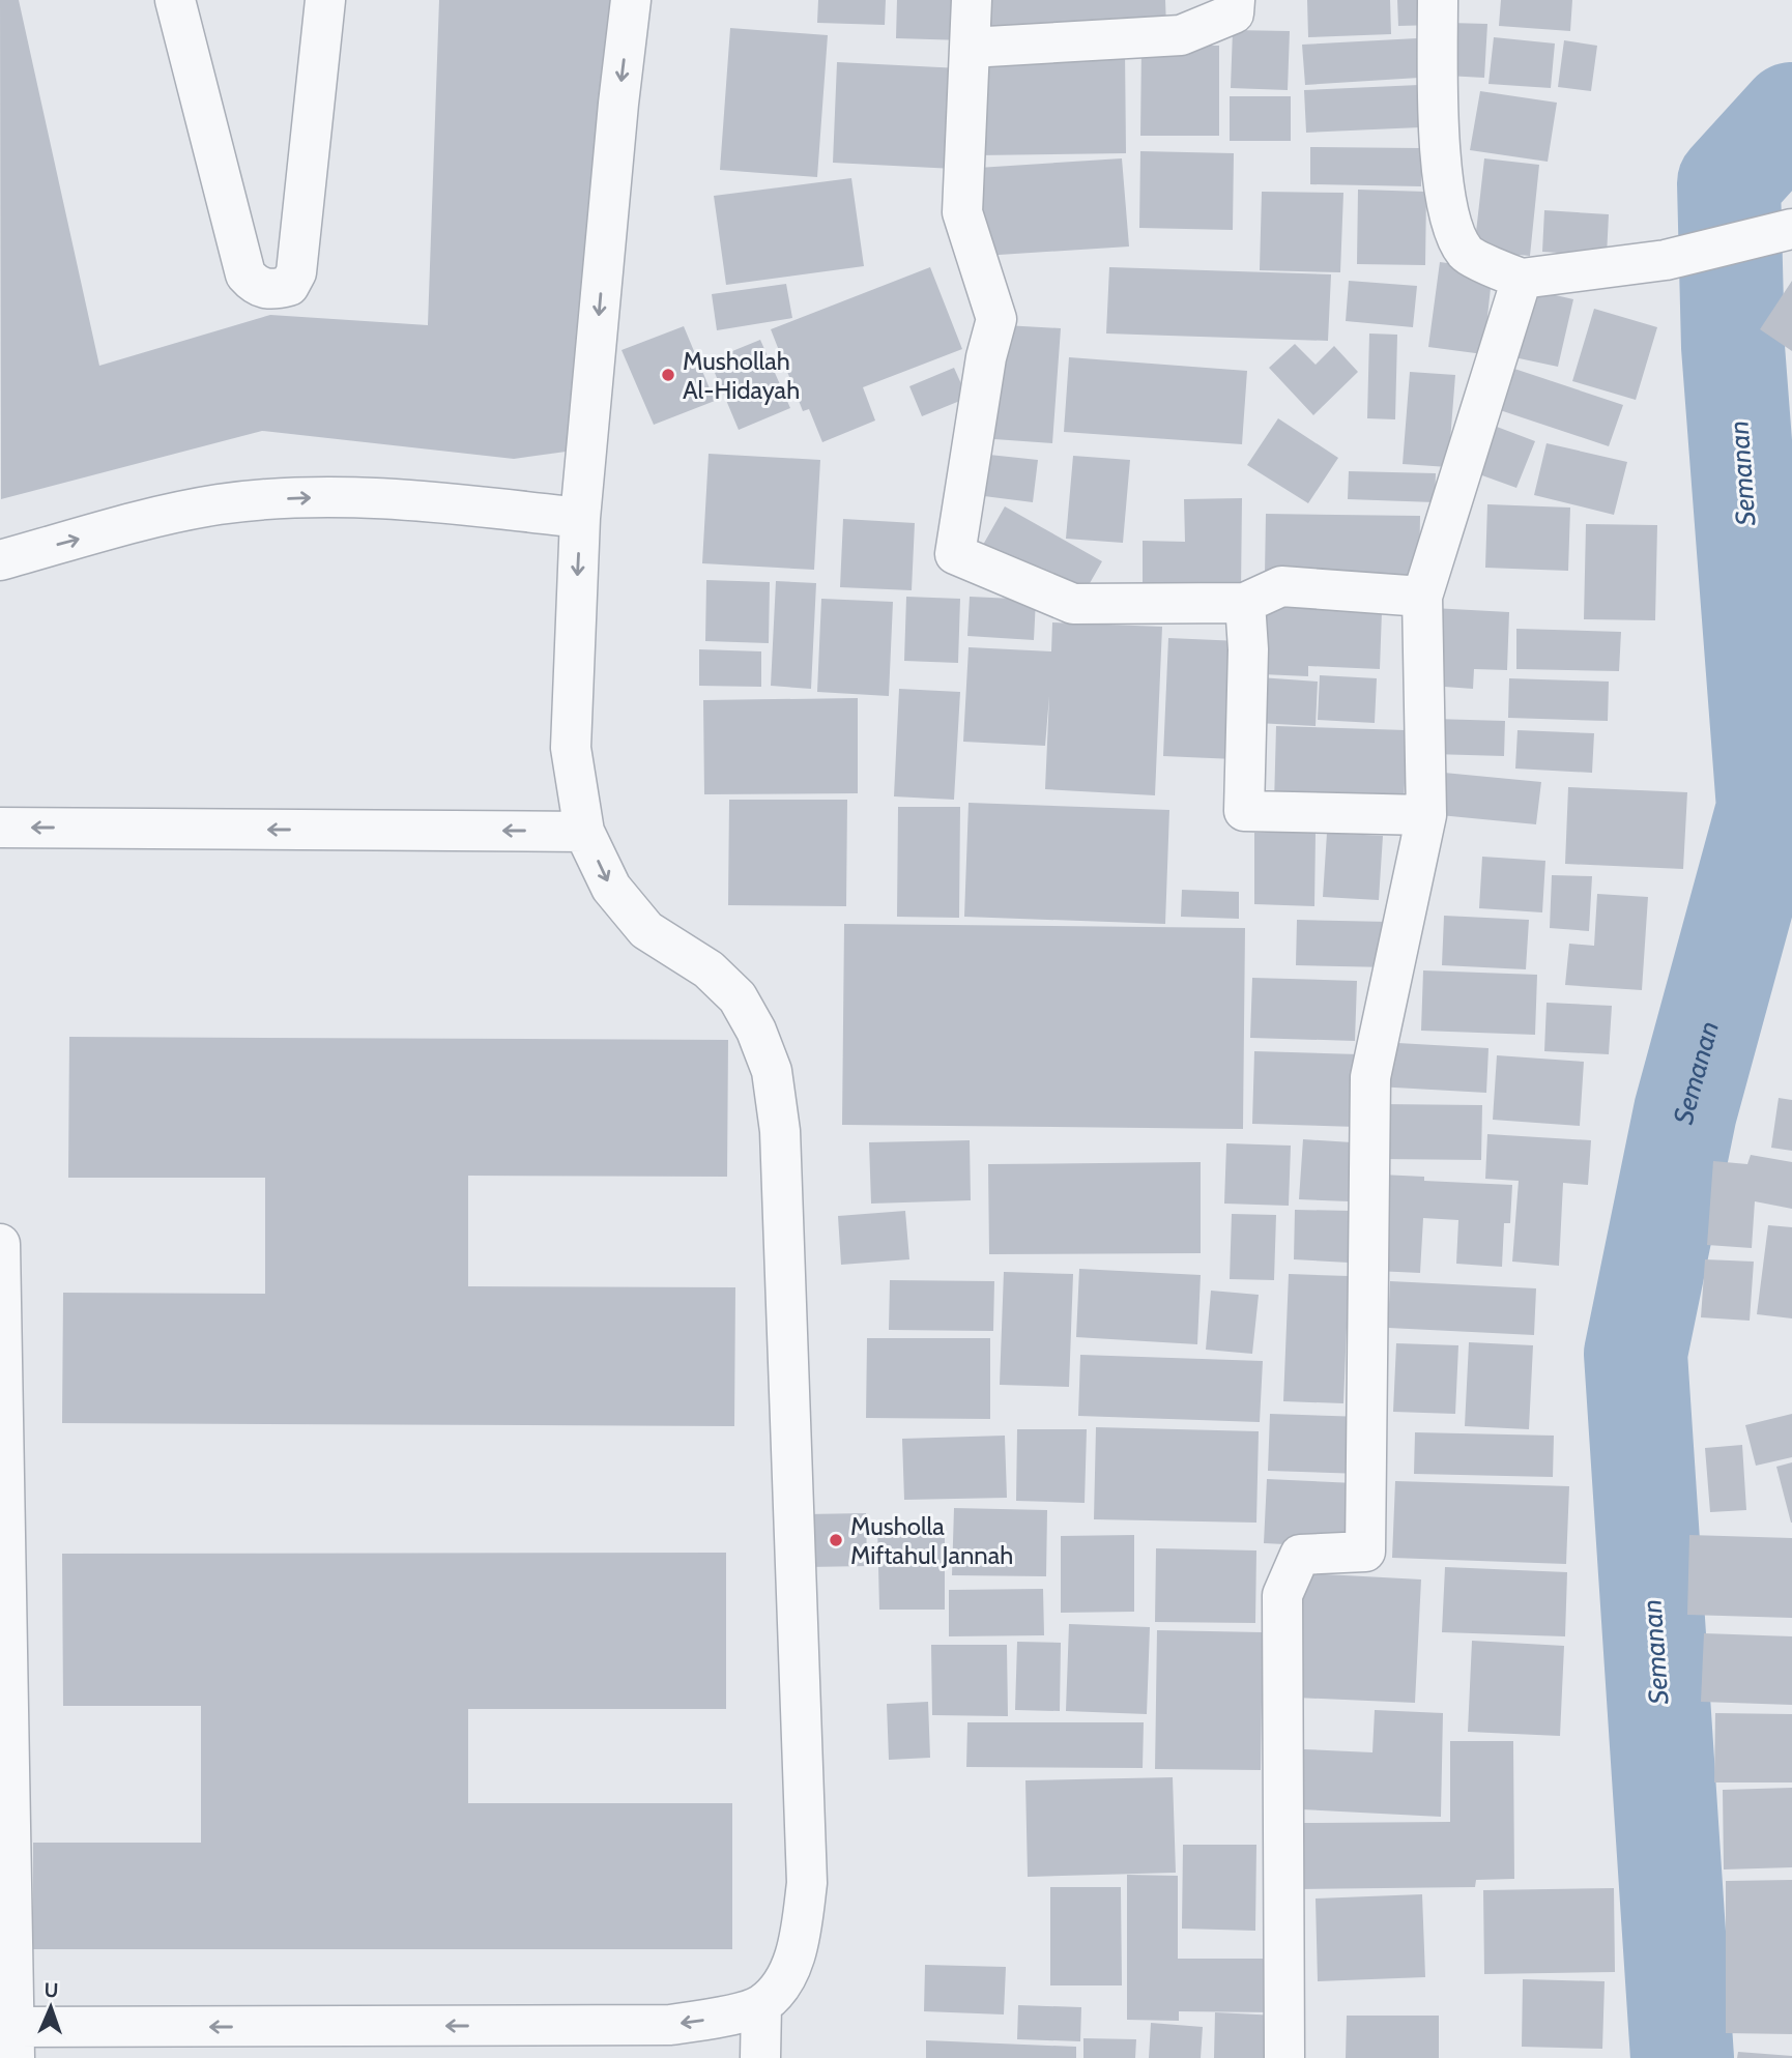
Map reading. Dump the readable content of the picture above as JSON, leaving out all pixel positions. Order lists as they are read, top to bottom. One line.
{"water":["Semanan"],"places":["Mushollah Al-Hidayah","Musholla Miftahul Jannah"],"north":"top"}
